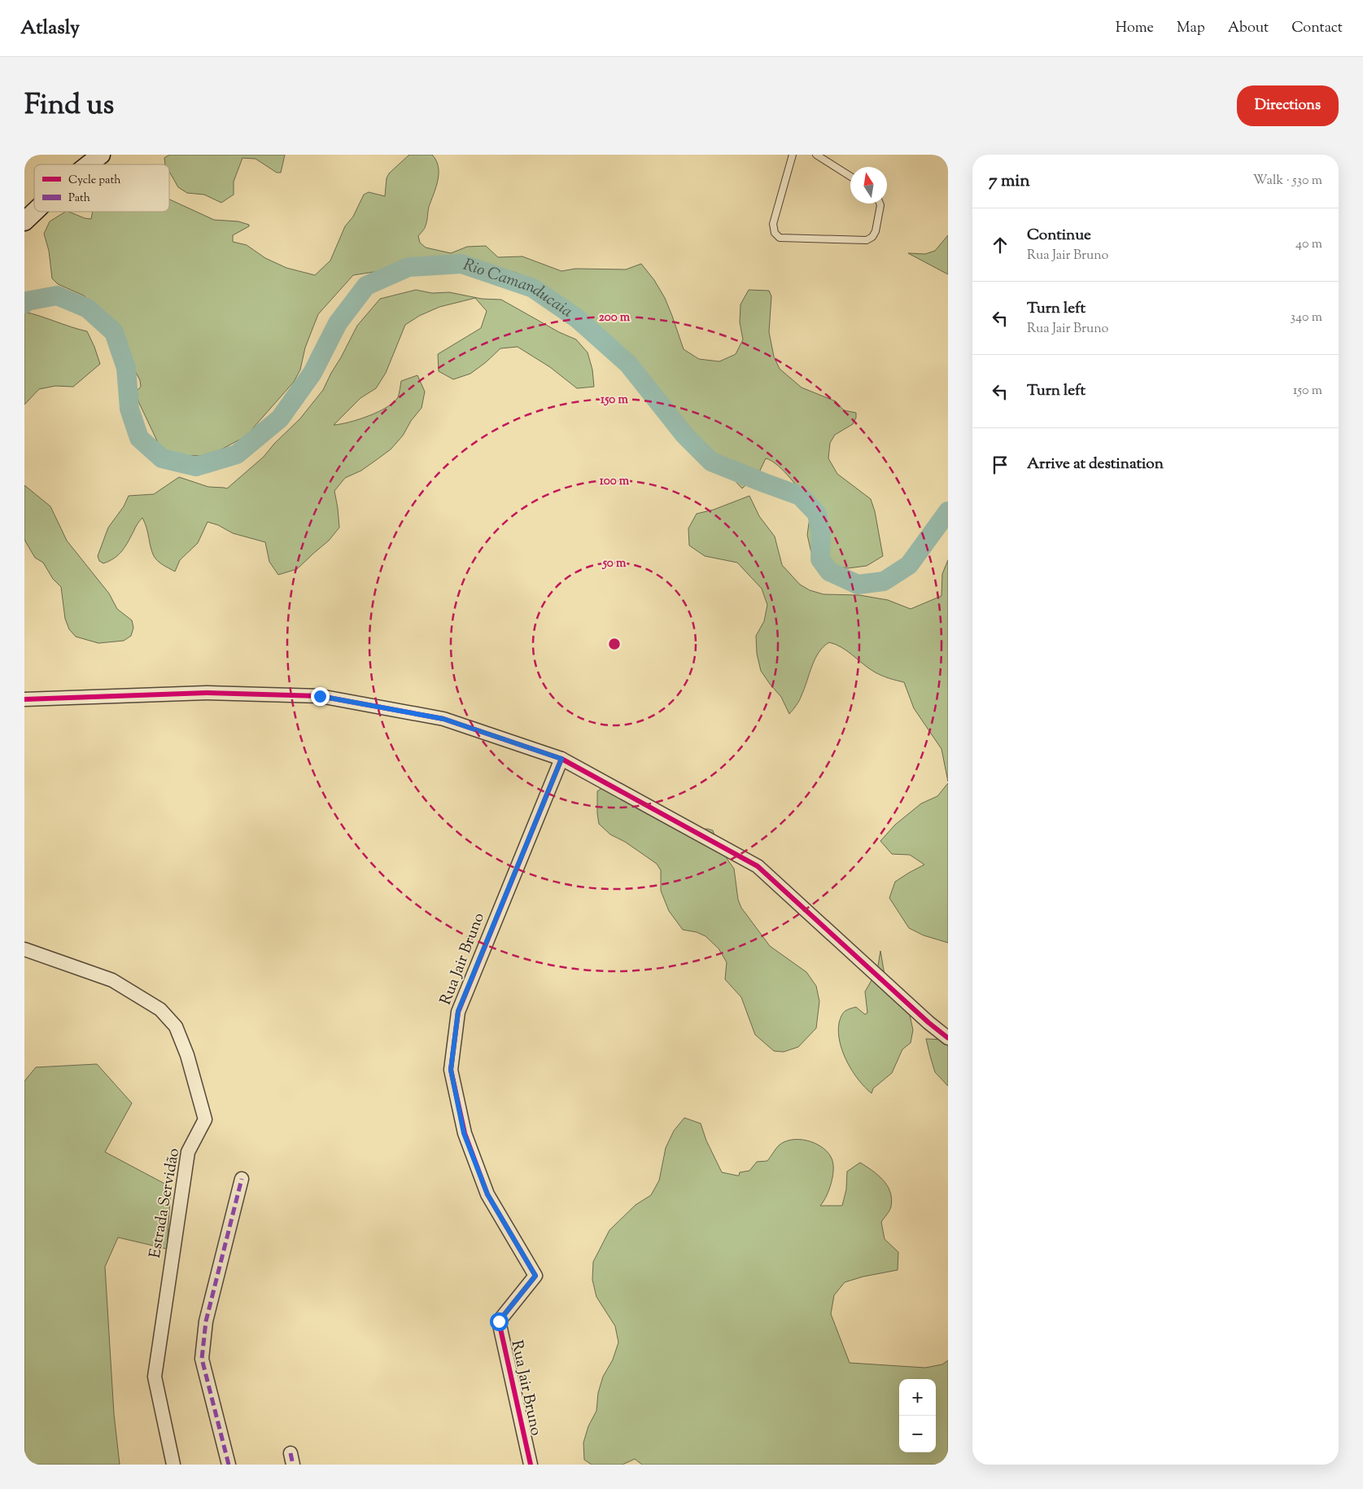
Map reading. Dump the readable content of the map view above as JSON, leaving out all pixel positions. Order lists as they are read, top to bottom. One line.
{"streets":{"street":["Rua Jair Bruno","Estrada Servidão"]},"water":["Rio Camanducaia"],"legend":["Cycle path","Path"],"north":"top","page":{"header":"Atlasly","nav":["Home","Map","About","Contact"],"title":"Find us","buttons":"Directions","heading":["7 min","Walk · 530 m"],"list":[["Continue","Rua Jair Bruno","40 m"],["Turn left","Rua Jair Bruno","340 m"],["Turn left","150 m"],"Arrive at destination"],"map_buttons":["+","−"]},"rings":["200 m","150 m","100 m","50 m"]}
